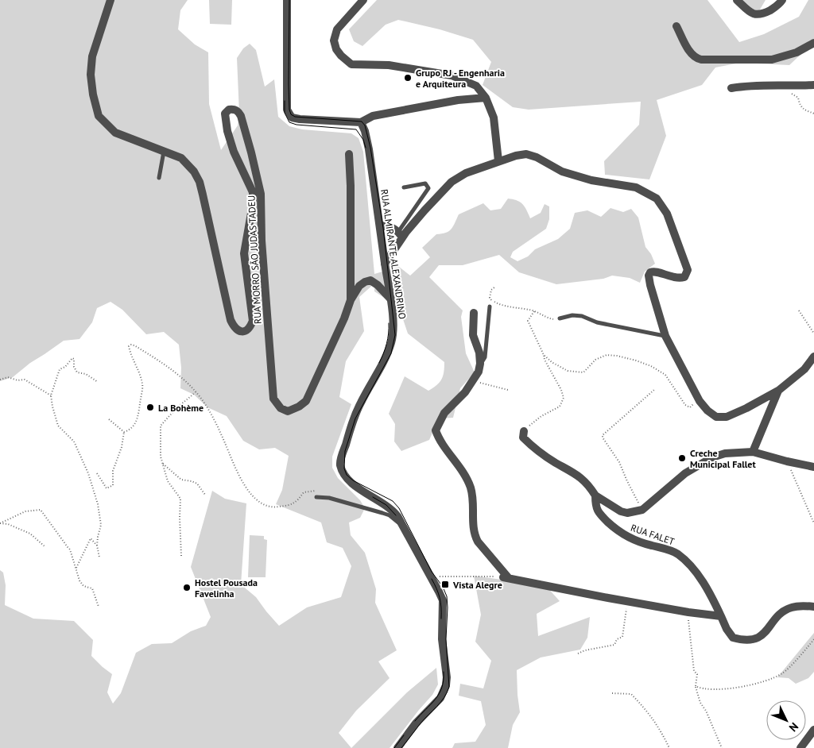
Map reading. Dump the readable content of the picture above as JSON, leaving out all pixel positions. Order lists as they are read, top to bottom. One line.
{"streets":{"street":["RUA ALMIRANTE ALEXANDRINO","RUA MORRO SÃO JUDAS TADEU","RUA FALET"]},"crossings":[["RUA ALMIRANTE ALEXANDRINO","RUA MORRO SÃO JUDAS TADEU"]],"places":{"other":["Grupo RJ - Engenharia e Arquiteura","La Bohème","Creche Municipal Fallet","Hostel Pousada Favelinha"],"transit":["Vista Alegre"]},"north":"bottom right"}
